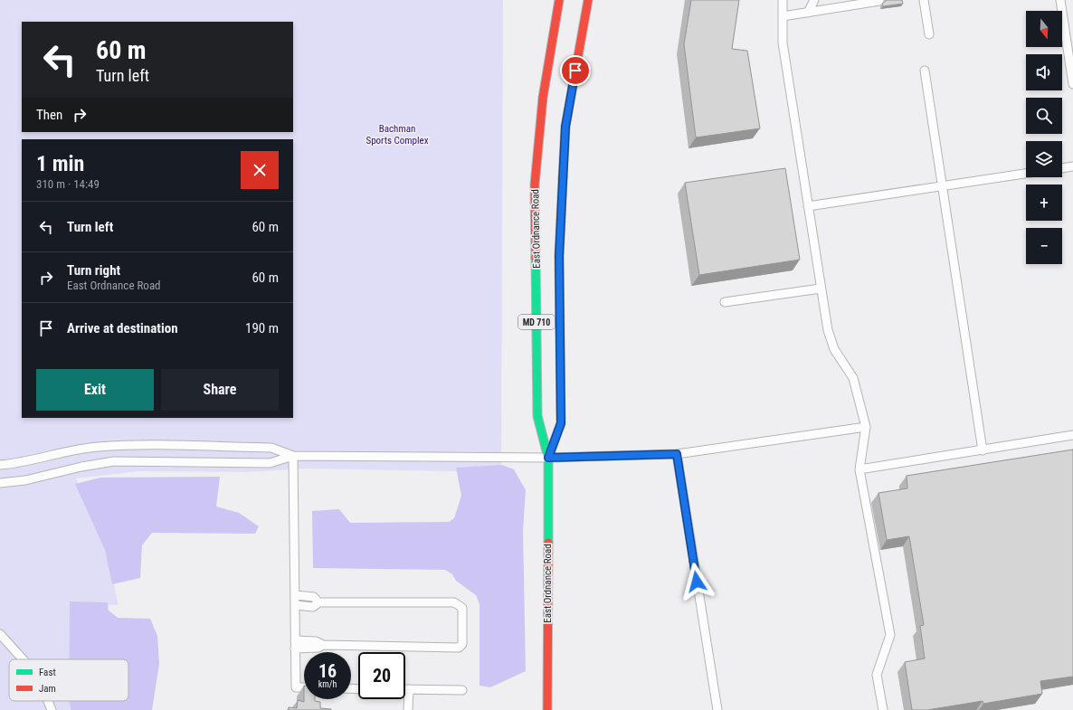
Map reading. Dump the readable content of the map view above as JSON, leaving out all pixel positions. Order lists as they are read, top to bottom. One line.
{"streets":{"main road":["East Ordnance Road","MD 710"]},"parks":["Bachman Sports Complex"],"legend":["Fast","Jam"],"north":"bottom","page":{"map_buttons":["+","−"],"turn":["60 m","Turn left"],"then":"Then","heading":["1 min","310 m · 14:49"],"list":[{"name":"Turn left","value":"60 m"},{"name":"Turn right","note":"East Ordnance Road","value":"60 m"},{"name":"Arrive at destination","value":"190 m"}],"buttons":["Exit","Share"],"speed":"16 km/h","limit":"20"}}
